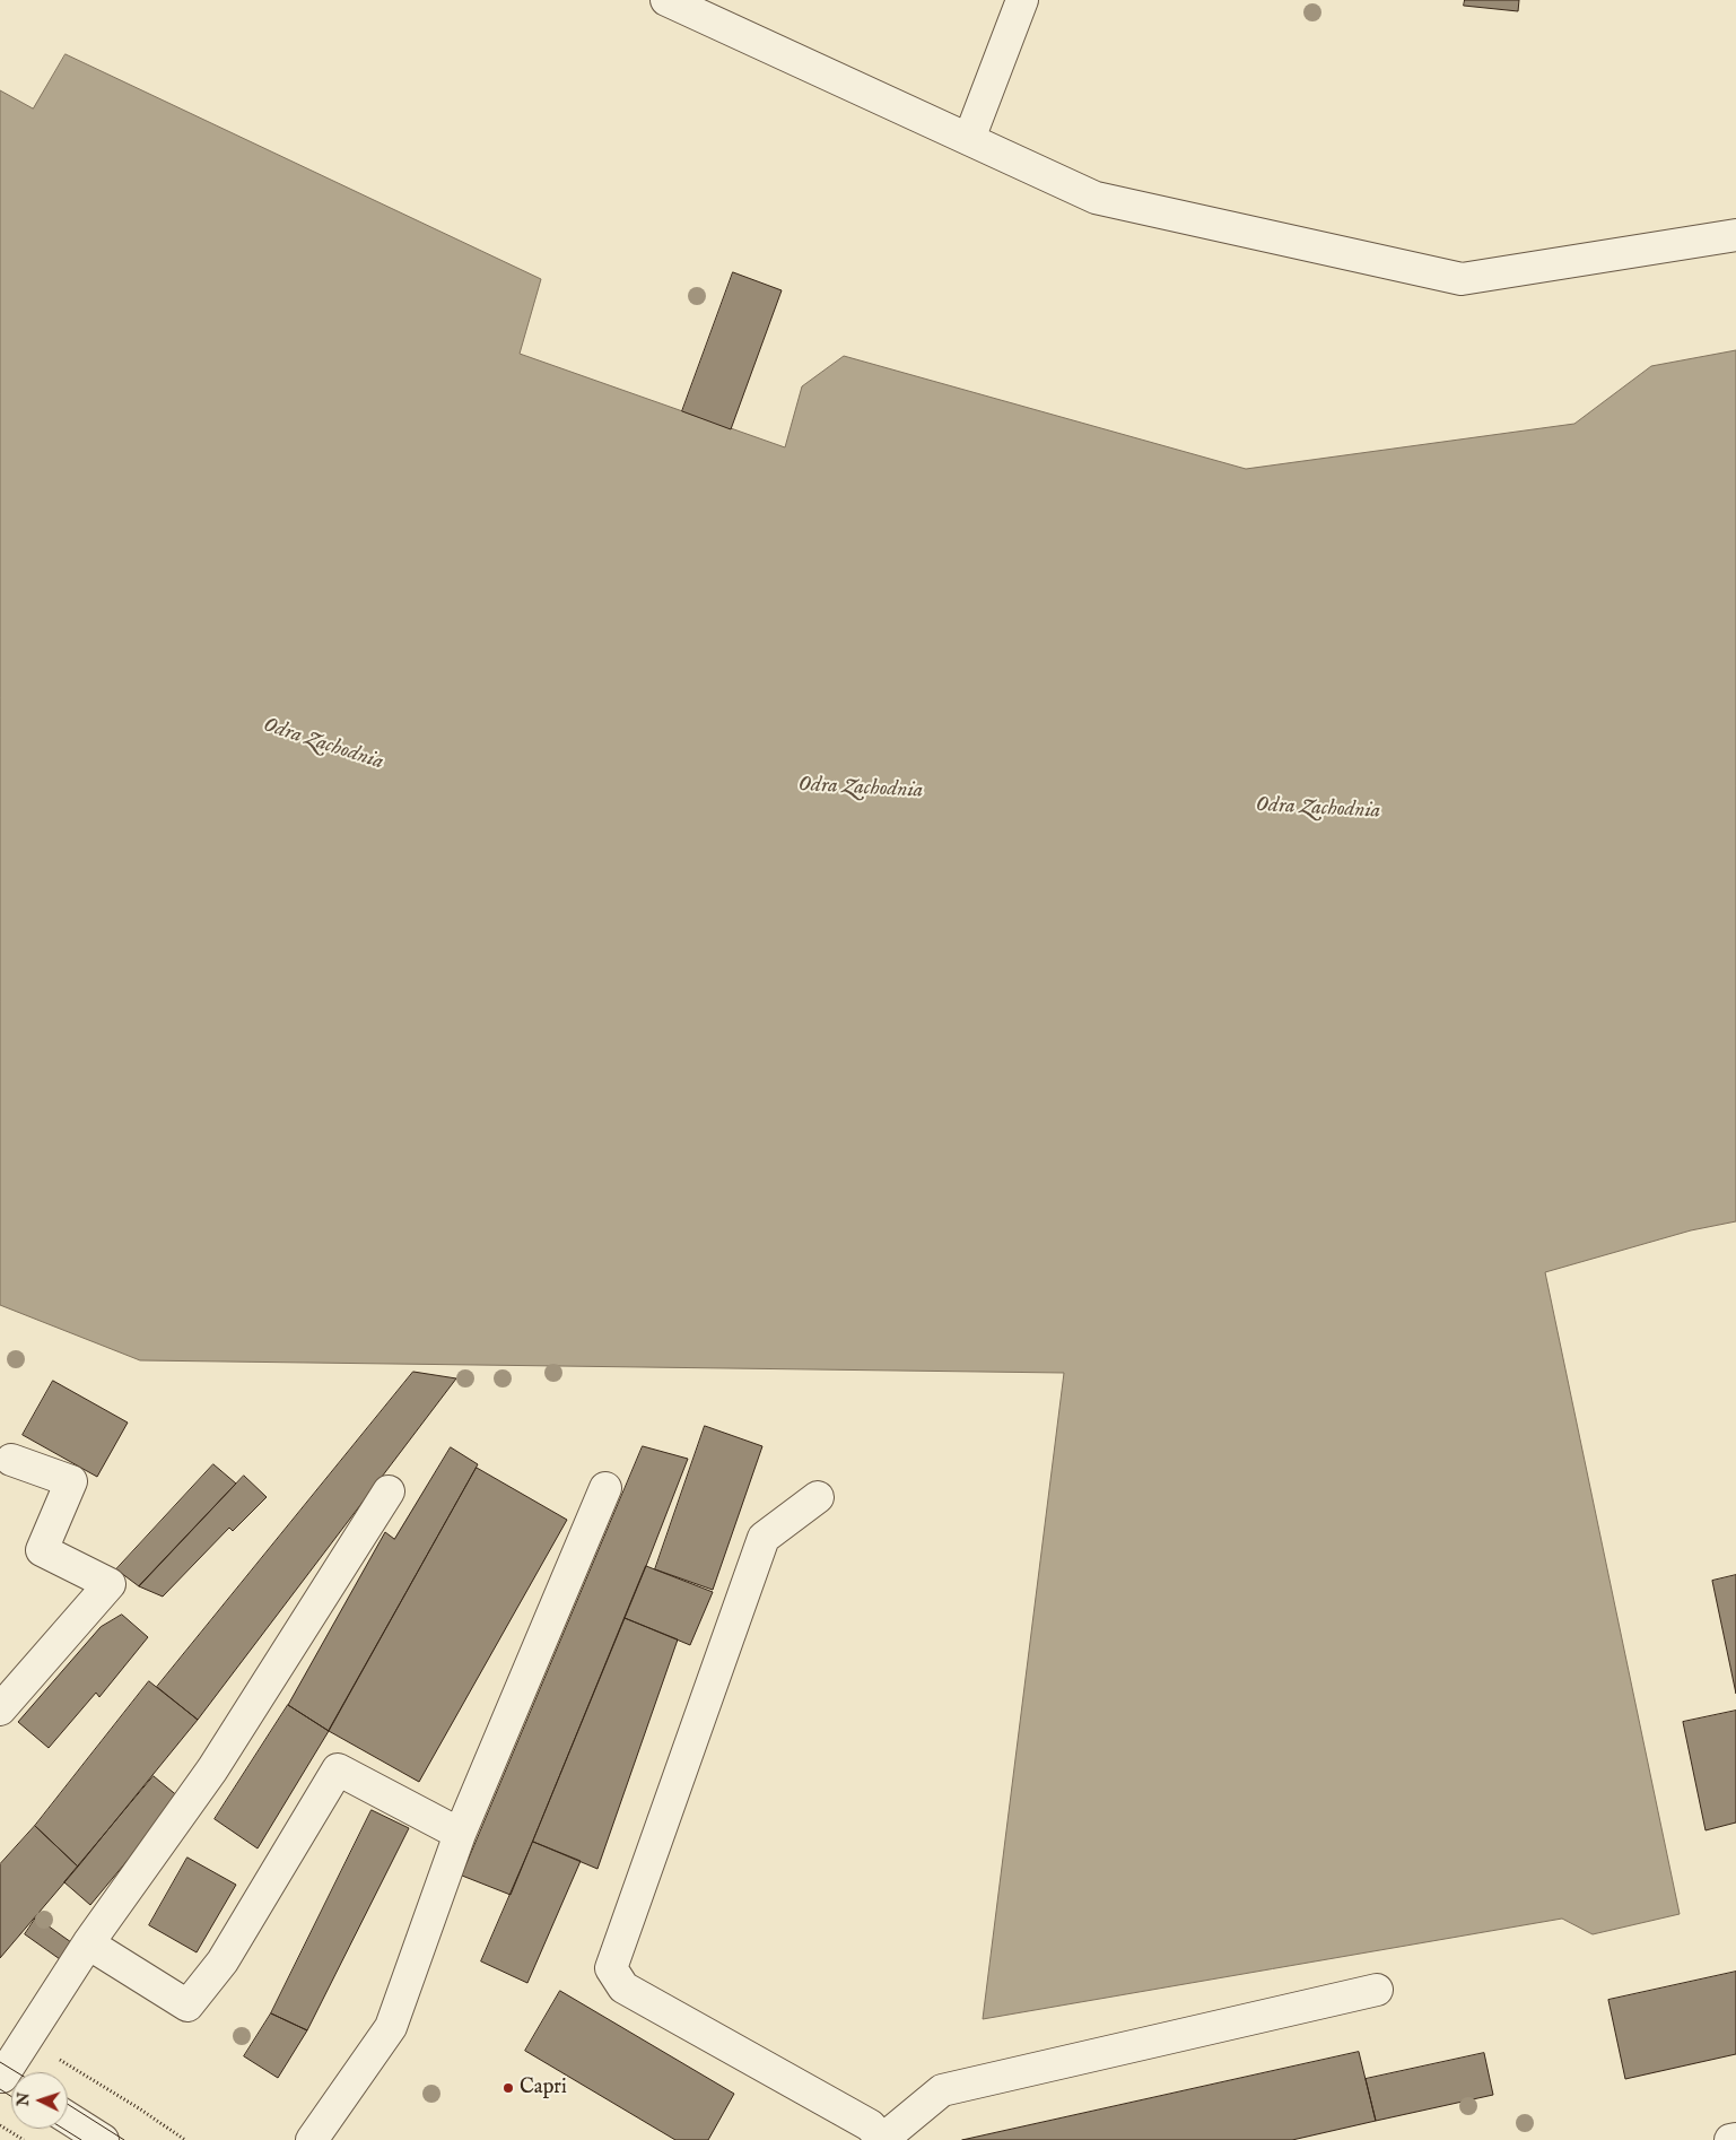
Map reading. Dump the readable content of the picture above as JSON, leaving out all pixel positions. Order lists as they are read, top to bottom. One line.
{"water":["Odra Zachodnia"],"places":["Capri"],"north":"left"}
